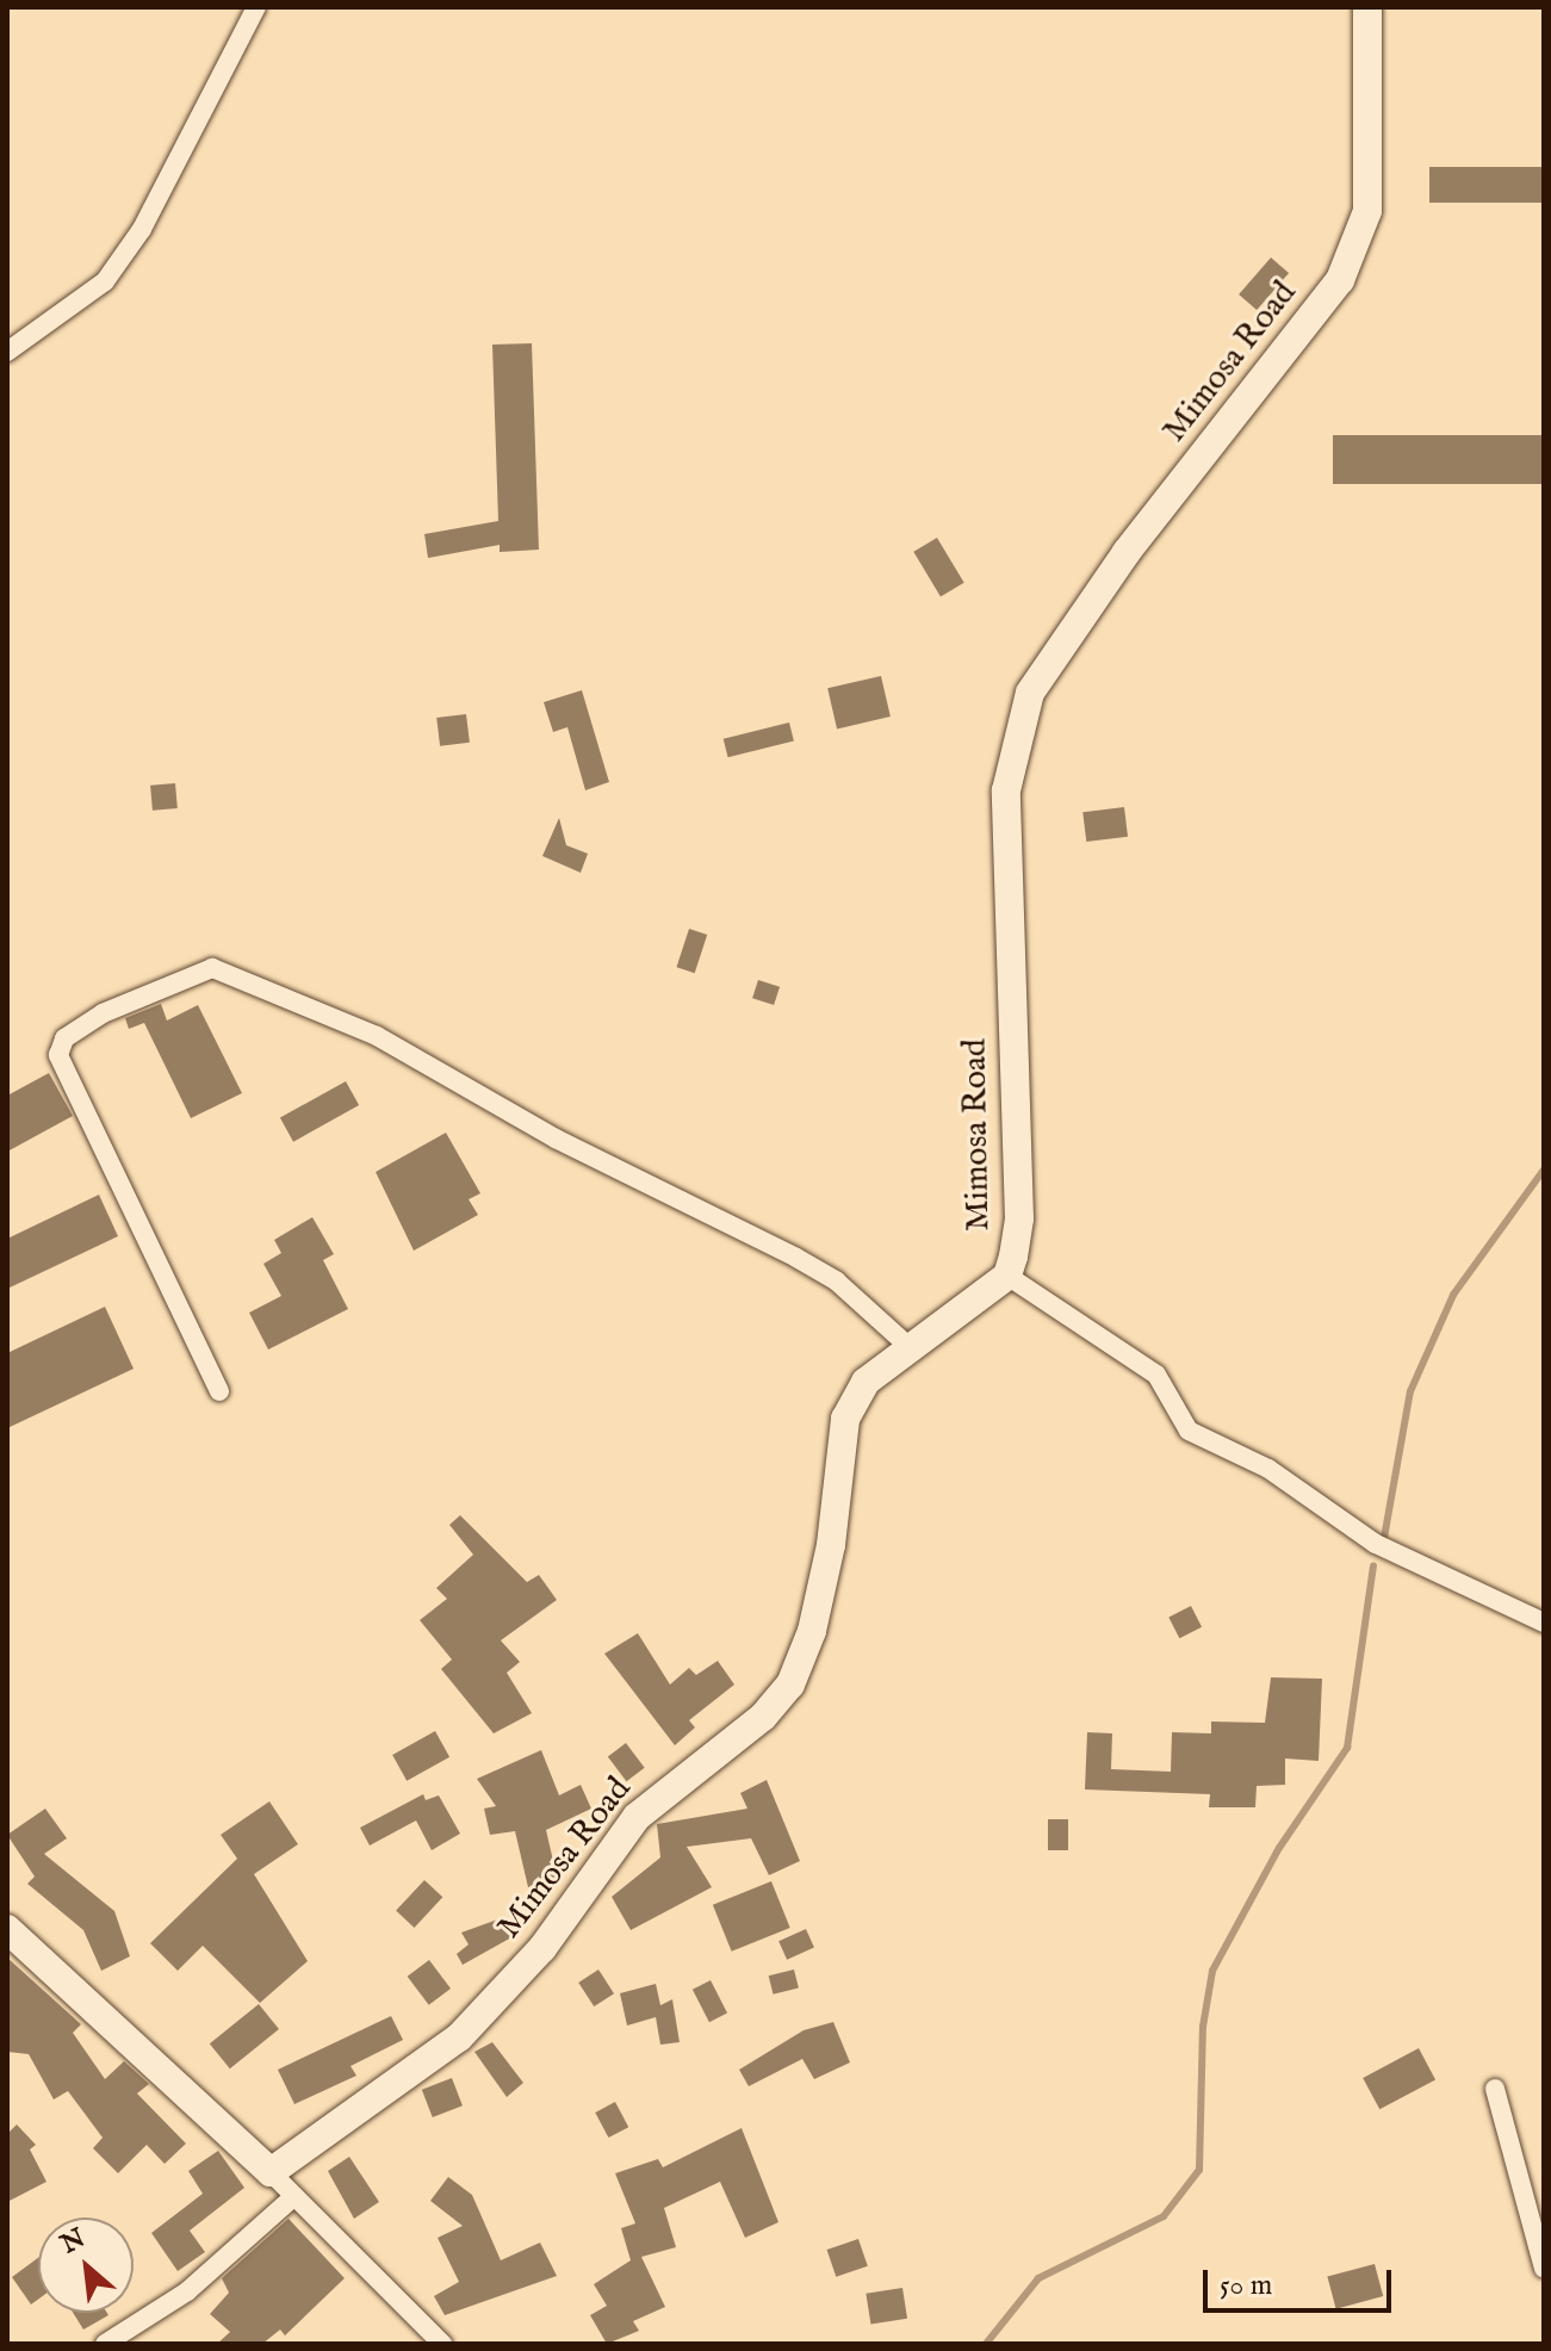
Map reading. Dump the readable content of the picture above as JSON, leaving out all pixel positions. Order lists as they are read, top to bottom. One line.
{"streets":{"street":["Mimosa Road"]},"scale_bar":"50 m","north":"top left"}
